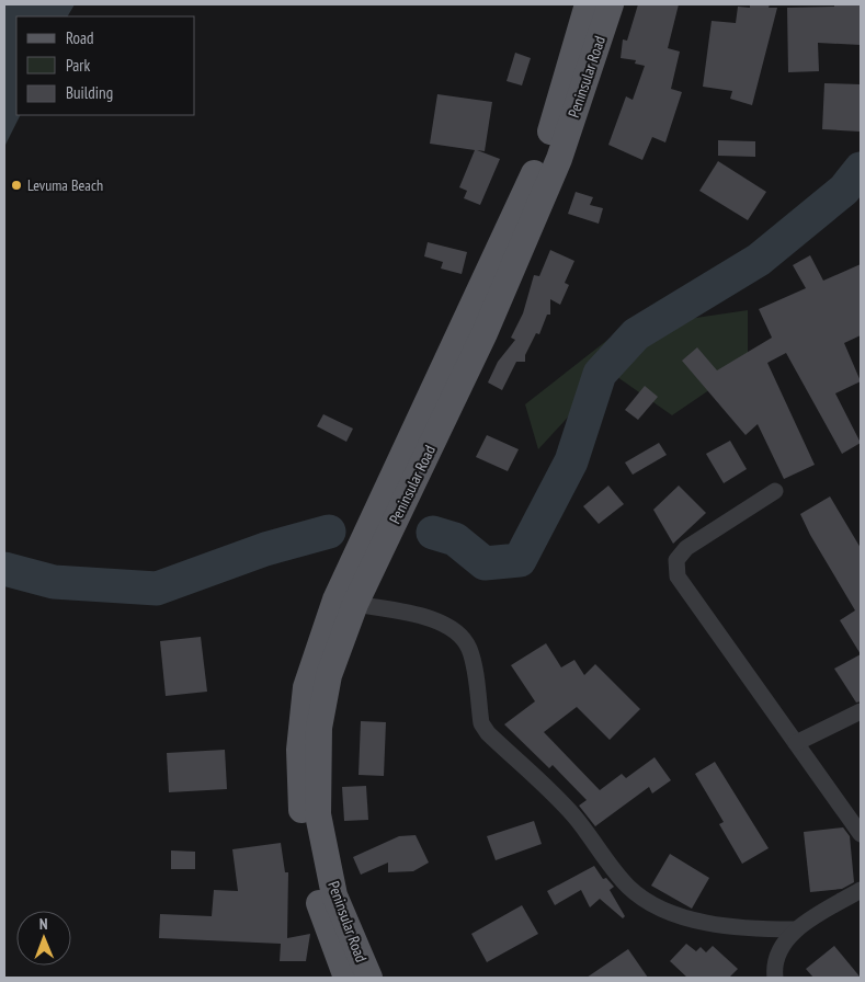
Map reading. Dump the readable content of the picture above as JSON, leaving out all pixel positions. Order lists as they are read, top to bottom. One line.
{"streets":{"main road":["Peninsular Road"]},"places":["Levuma Beach"],"legend":["Road","Park","Building"],"north":"top"}
